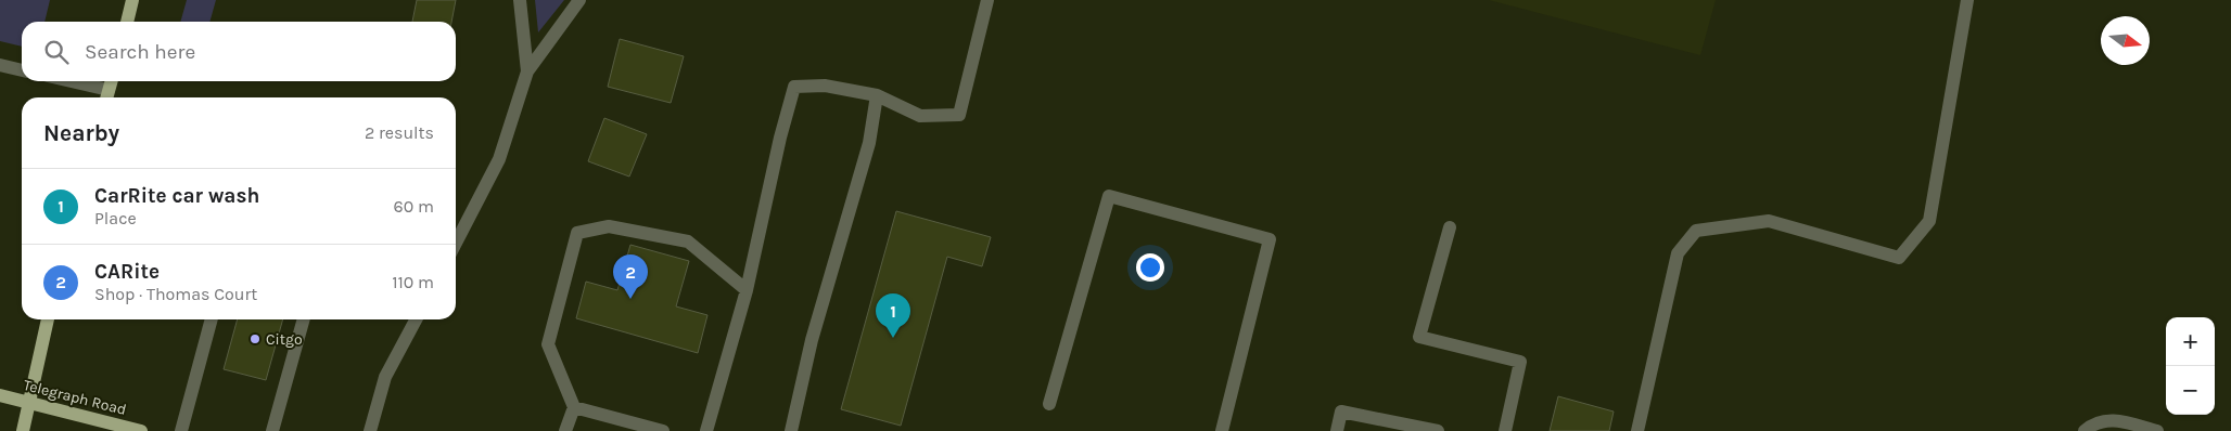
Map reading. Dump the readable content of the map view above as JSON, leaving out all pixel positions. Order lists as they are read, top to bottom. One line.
{"streets":{"main road":["Telegraph Road"]},"places":["Citgo"],"north":"right","page":{"search":"Search here","heading":["Nearby","2 results"],"list":[{"mark":"1","name":"CarRite car wash","note":"Place","value":"60 m"},{"mark":"2","name":"CARite","note":"Shop · Thomas Court","value":"110 m"}],"pins":["2","1"],"map_buttons":["+","−"]}}
